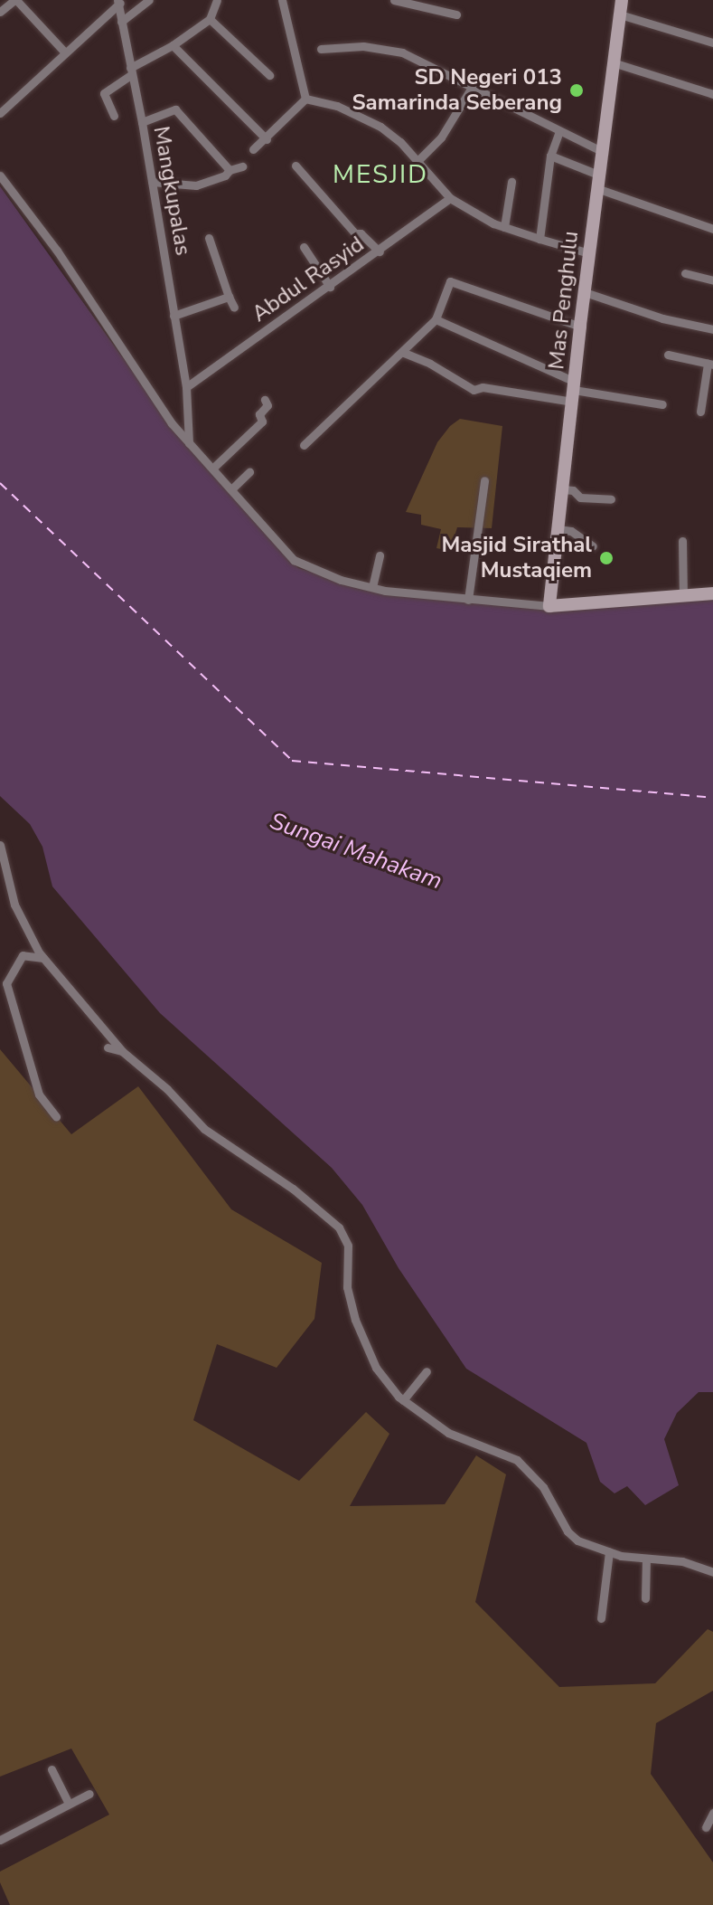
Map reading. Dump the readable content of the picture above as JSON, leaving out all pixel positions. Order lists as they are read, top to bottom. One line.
{"streets":{"street":["Mangkupalas","Abdul Rasyid","Mas Penghulu"]},"crossings":[["Mangkupalas","Abdul Rasyid"]],"districts":["MESJID"],"water":["Sungai Mahakam"],"places":["SD Negeri 013 Samarinda Seberang","Masjid Sirathal Mustaqiem"]}
